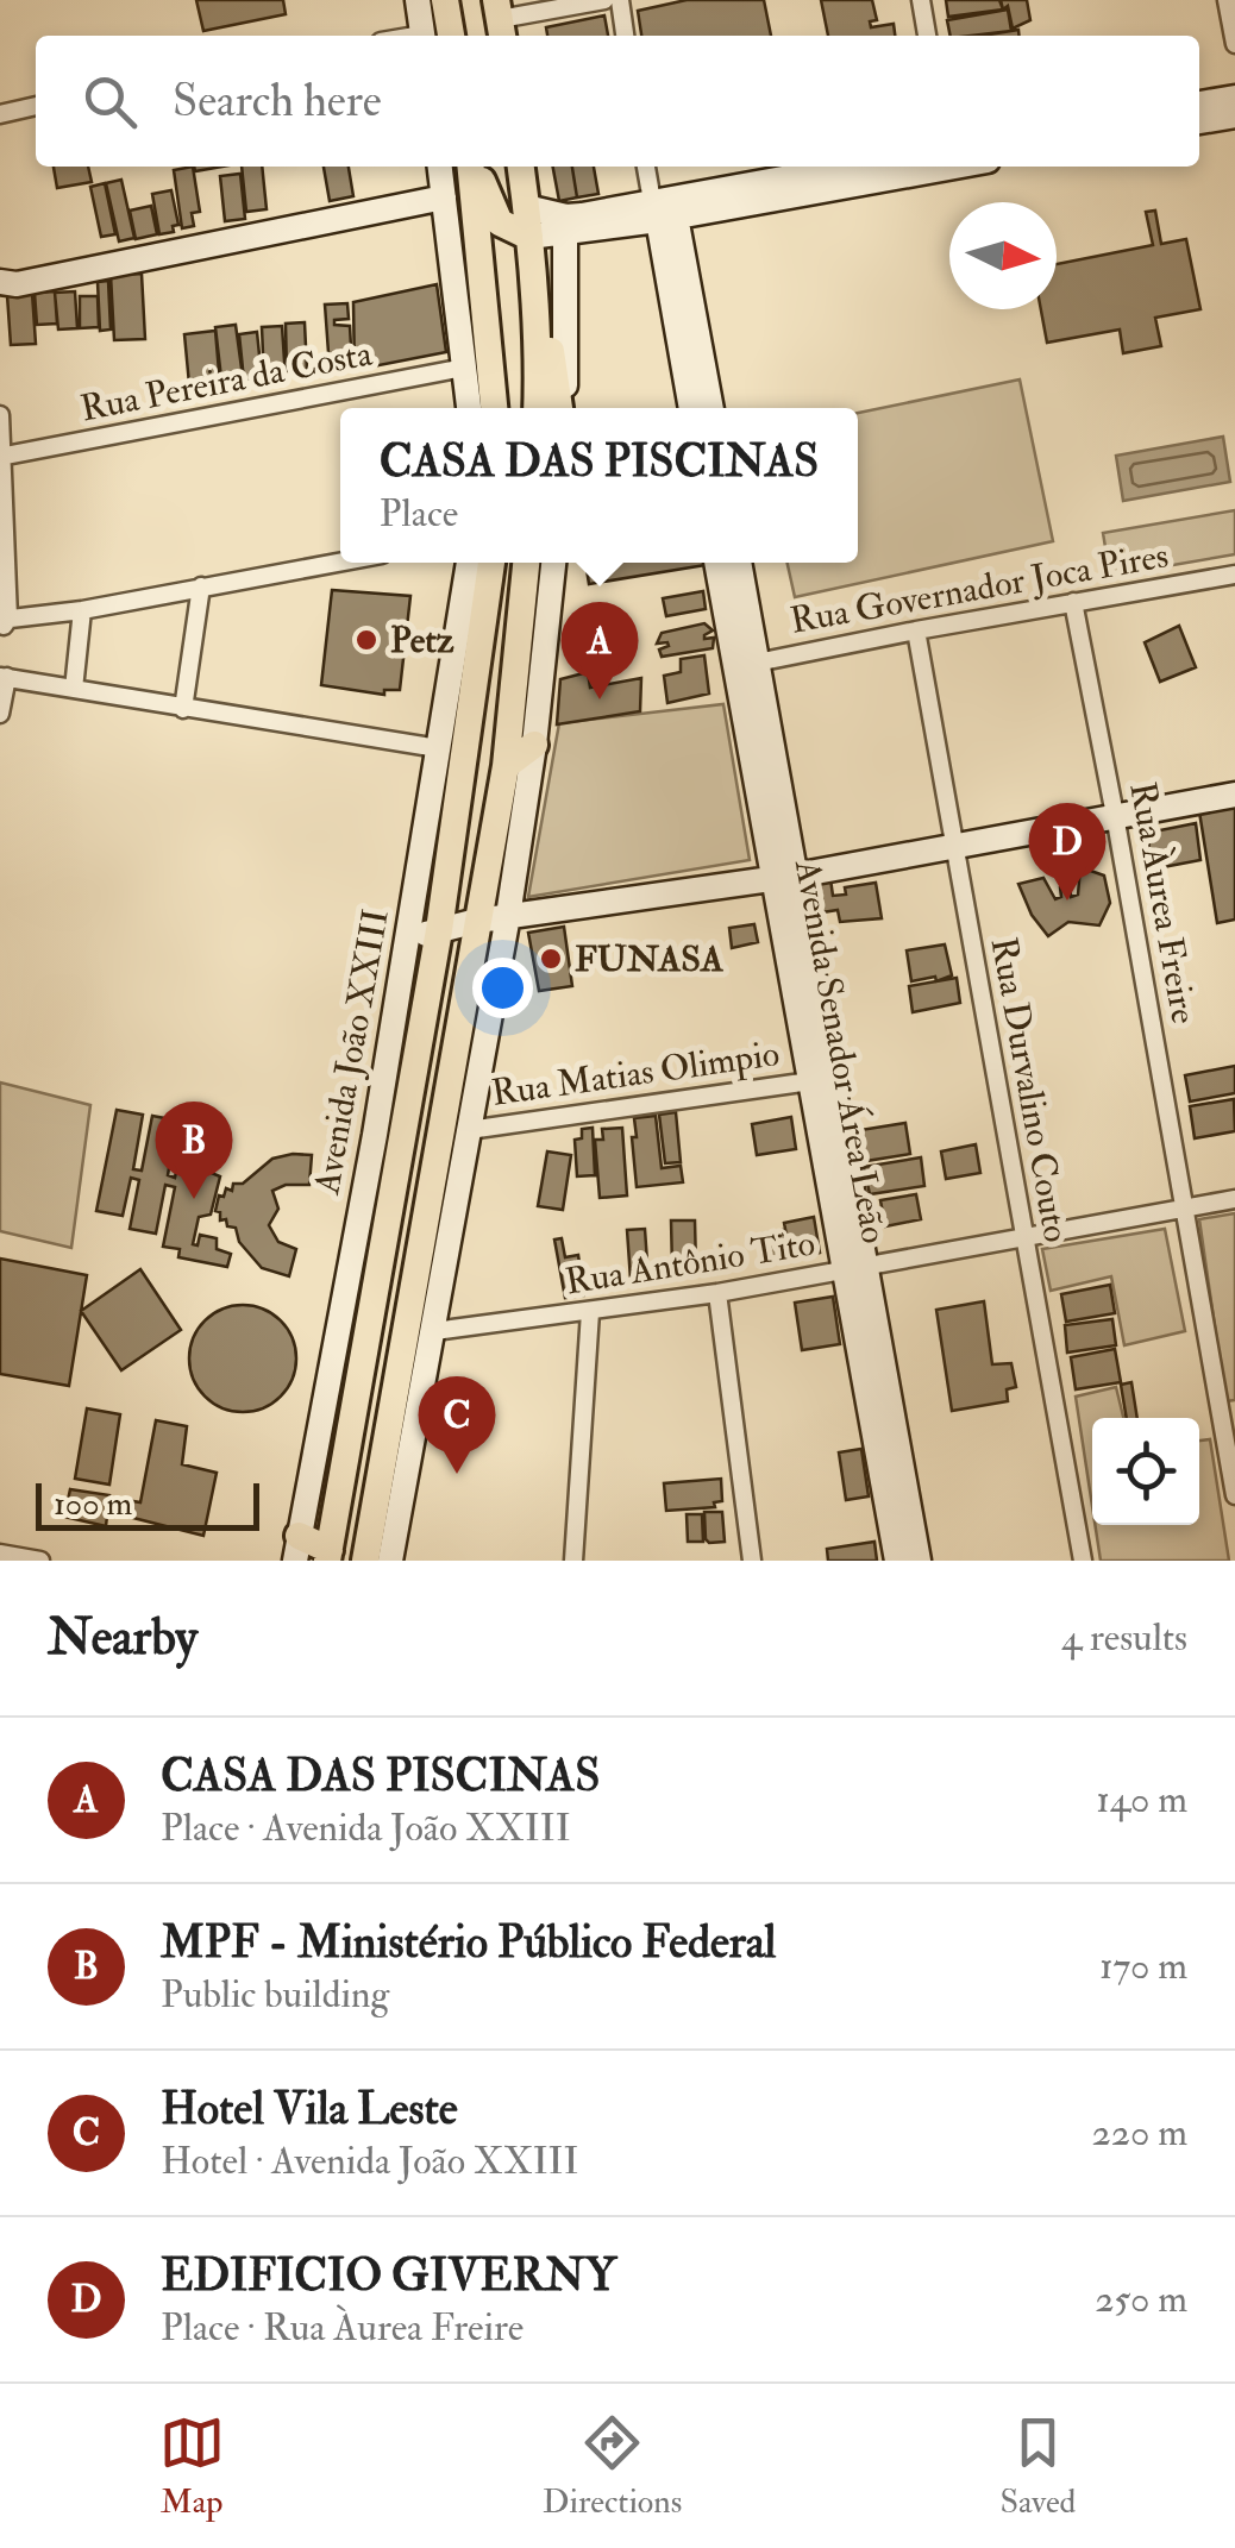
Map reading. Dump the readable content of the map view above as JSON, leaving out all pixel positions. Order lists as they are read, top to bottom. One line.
{"streets":{"main road":["Avenida João XXIII"],"street":["Rua Pereira da Costa","Rua Governador Joca Pires","Rua Àurea Freire","Avenida Senador Área Leão","Rua Matias Olimpio","Rua Durvalino Couto","Rua Antônio Tito"]},"crossings":[["Rua Governador Joca Pires","Rua Àurea Freire"],["Rua Governador Joca Pires","Avenida Senador Área Leão"],["Rua Governador Joca Pires","Rua Durvalino Couto"],["Rua Àurea Freire","Rua Antônio Tito"],["Avenida Senador Área Leão","Rua Matias Olimpio"],["Avenida Senador Área Leão","Rua Antônio Tito"],["Rua Durvalino Couto","Rua Antônio Tito"]],"places":["Petz","FUNASA"],"scale_bar":"100 m","north":"right","page":{"search":"Search here","popup":["CASA DAS PISCINAS","Place"],"pins":["A","D","B","C"],"scale":"100 m","heading":["Nearby","4 results"],"list":[{"mark":"A","name":"CASA DAS PISCINAS","note":"Place · Avenida João XXIII","value":"140 m"},{"mark":"B","name":"MPF - Ministério Público Federal","note":"Public building","value":"170 m"},{"mark":"C","name":"Hotel Vila Leste","note":"Hotel · Avenida João XXIII","value":"220 m"},{"mark":"D","name":"EDIFICIO GIVERNY","note":"Place · Rua Àurea Freire","value":"250 m"}],"nav":["Map","Directions","Saved"]}}
